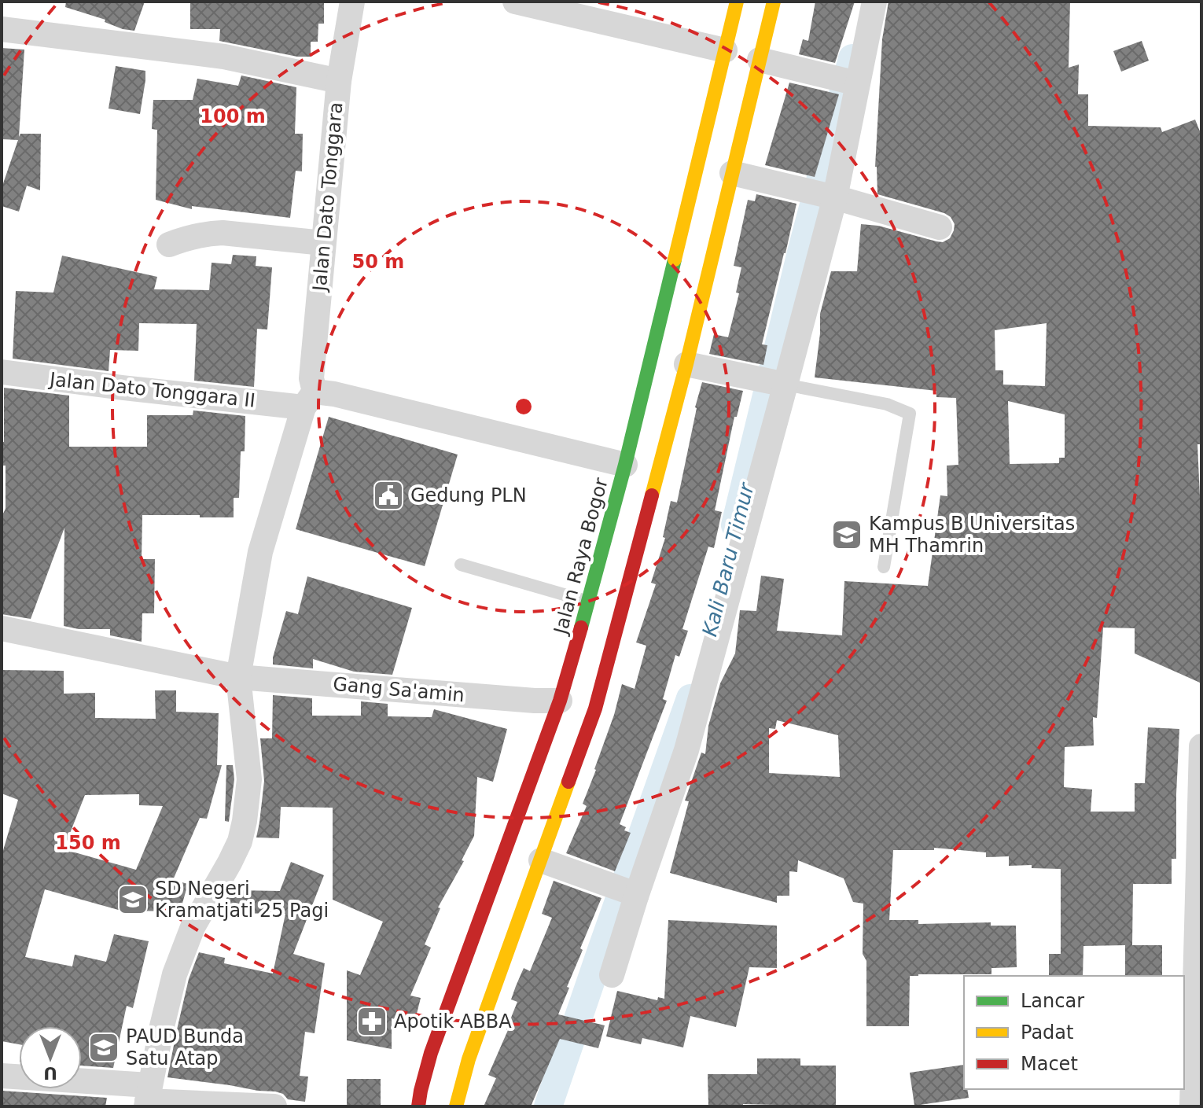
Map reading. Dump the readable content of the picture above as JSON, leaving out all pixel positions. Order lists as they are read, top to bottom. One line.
{"streets":{"highway":["Jalan Raya Bogor"],"street":["Jalan Dato Tonggara","Jalan Dato Tonggara II","Gang Sa'amin"]},"crossings":[["Jalan Dato Tonggara","Jalan Dato Tonggara II"],["Jalan Dato Tonggara","Gang Sa'amin"],["Jalan Raya Bogor","Gang Sa'amin"]],"water":["Kali Baru Timur"],"places":{"public building":["Gedung PLN"],"school or university":["Kampus B Universitas MH Thamrin","SD Negeri Kramatjati 25 Pagi","PAUD Bunda Satu Atap"],"pharmacy":["Apotik ABBA"]},"legend":["Lancar","Padat","Macet"],"north":"bottom","rings":["100 m","50 m","150 m"]}
